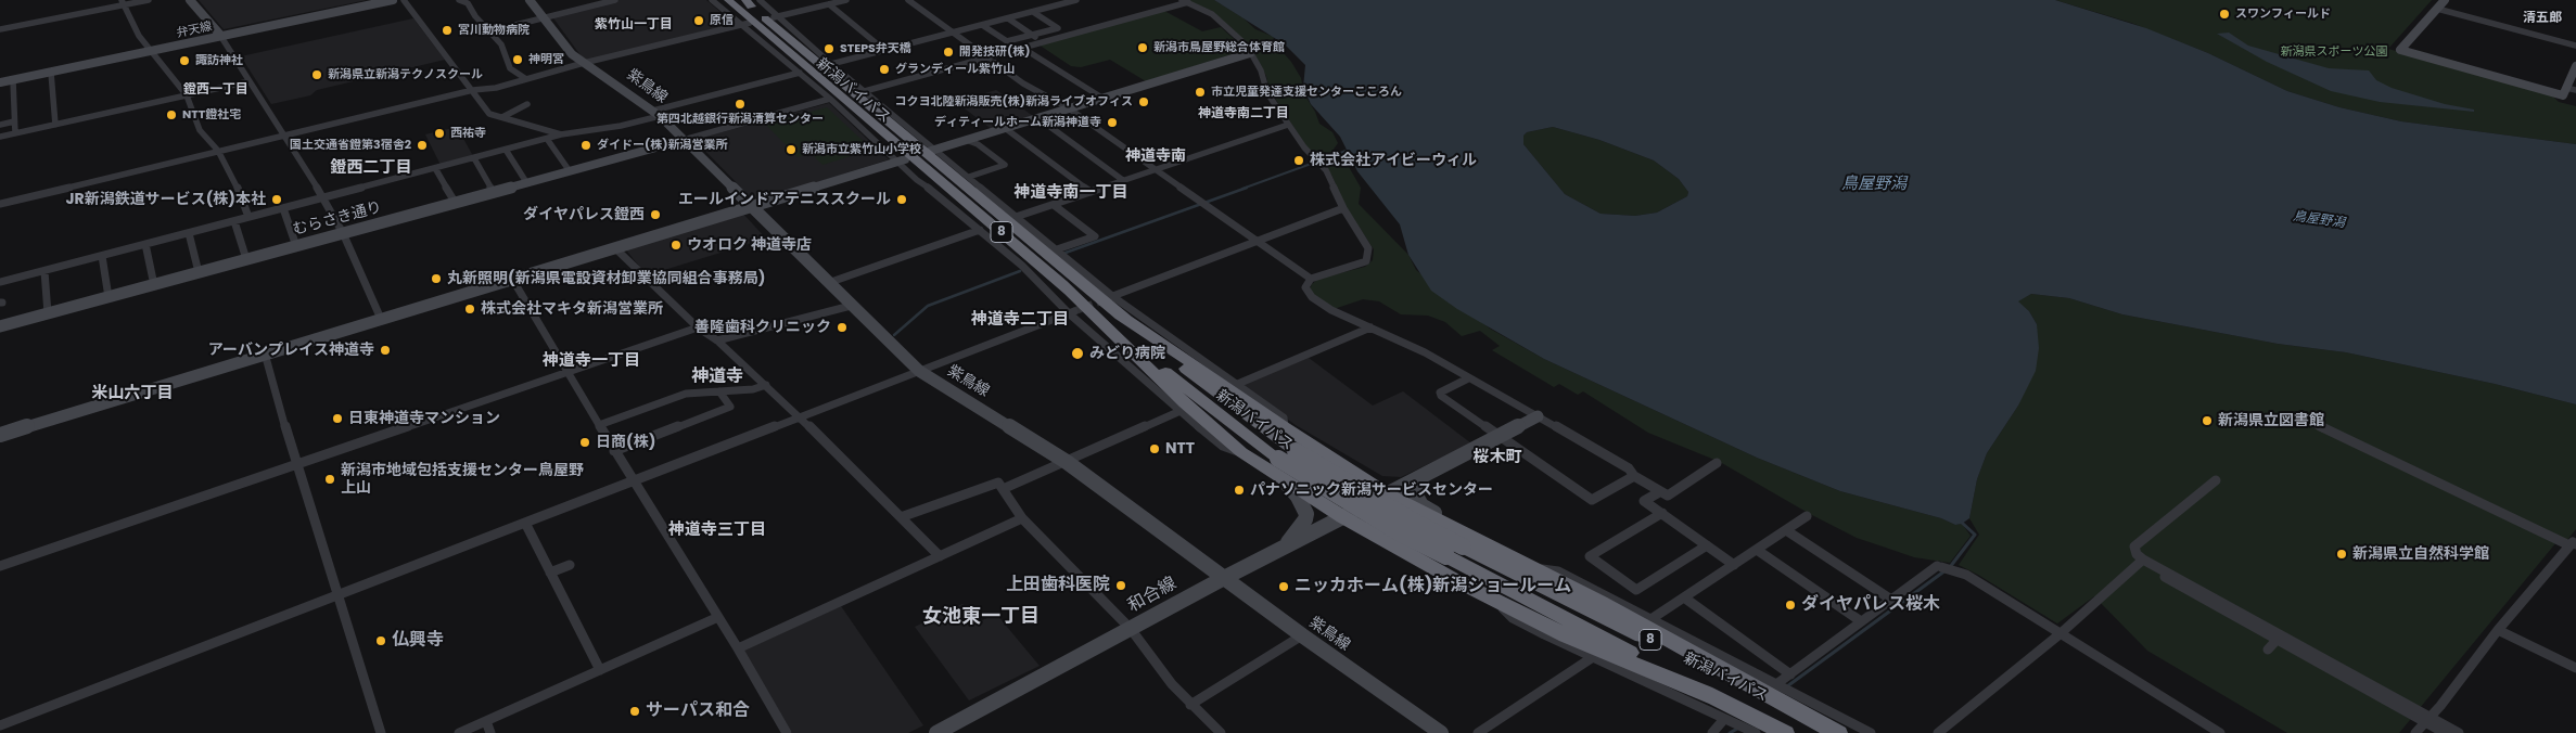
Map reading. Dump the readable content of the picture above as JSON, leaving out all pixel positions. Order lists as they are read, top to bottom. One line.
{"streets":{"highway":["新潟バイパス","8"],"street":["弁天線","紫鳥線","むらさき通り","和合線"]},"crossings":[["紫鳥線","むらさき通り"],["紫鳥線","和合線"]],"districts":["清五郎","紫竹山一丁目","鐙西一丁目","神道寺南二丁目","神道寺南","鐙西二丁目","神道寺南一丁目","神道寺二丁目","神道寺一丁目","神道寺","米山六丁目","桜木町","神道寺三丁目","女池東一丁目"],"water":["鳥屋野潟"],"parks":["新潟県スポーツ公園"],"places":["スワンフィールド","原信","宮川動物病院","新潟市鳥屋野総合体育館","STEPS弁天橋","開発技研(株)","神明宮","諏訪神社","グランディール紫竹山","新潟県立新潟テクノスクール","市立児童発達支援センターこころん","コクヨ北陸新潟販売(株)新潟ライブオフィス","第四北越銀行新潟清算センター","NTT鐙社宅","ディティールホーム新潟神道寺","西祐寺","国土交通省鐙第3宿舎2","ダイドー(株)新潟営業所","新潟市立紫竹山小学校","株式会社アイビーウィル","JR新潟鉄道サービス(株)本社","エールインドアテニススクール","ダイヤパレス鐙西","ウオロク 神道寺店","丸新照明(新潟県電設資材卸業協同組合事務局)","株式会社マキタ新潟営業所","善隆歯科クリニック","アーバンプレイス神道寺","みどり病院","日東神道寺マンション","新潟県立図書館","日商(株)","NTT","新潟市地域包括支援センター鳥屋野 上山","パナソニック新潟サービスセンター","新潟県立自然科学館","上田歯科医院","ニッカホーム(株)新潟ショールーム","ダイヤパレス桜木","仏興寺","サーパス和合"]}
